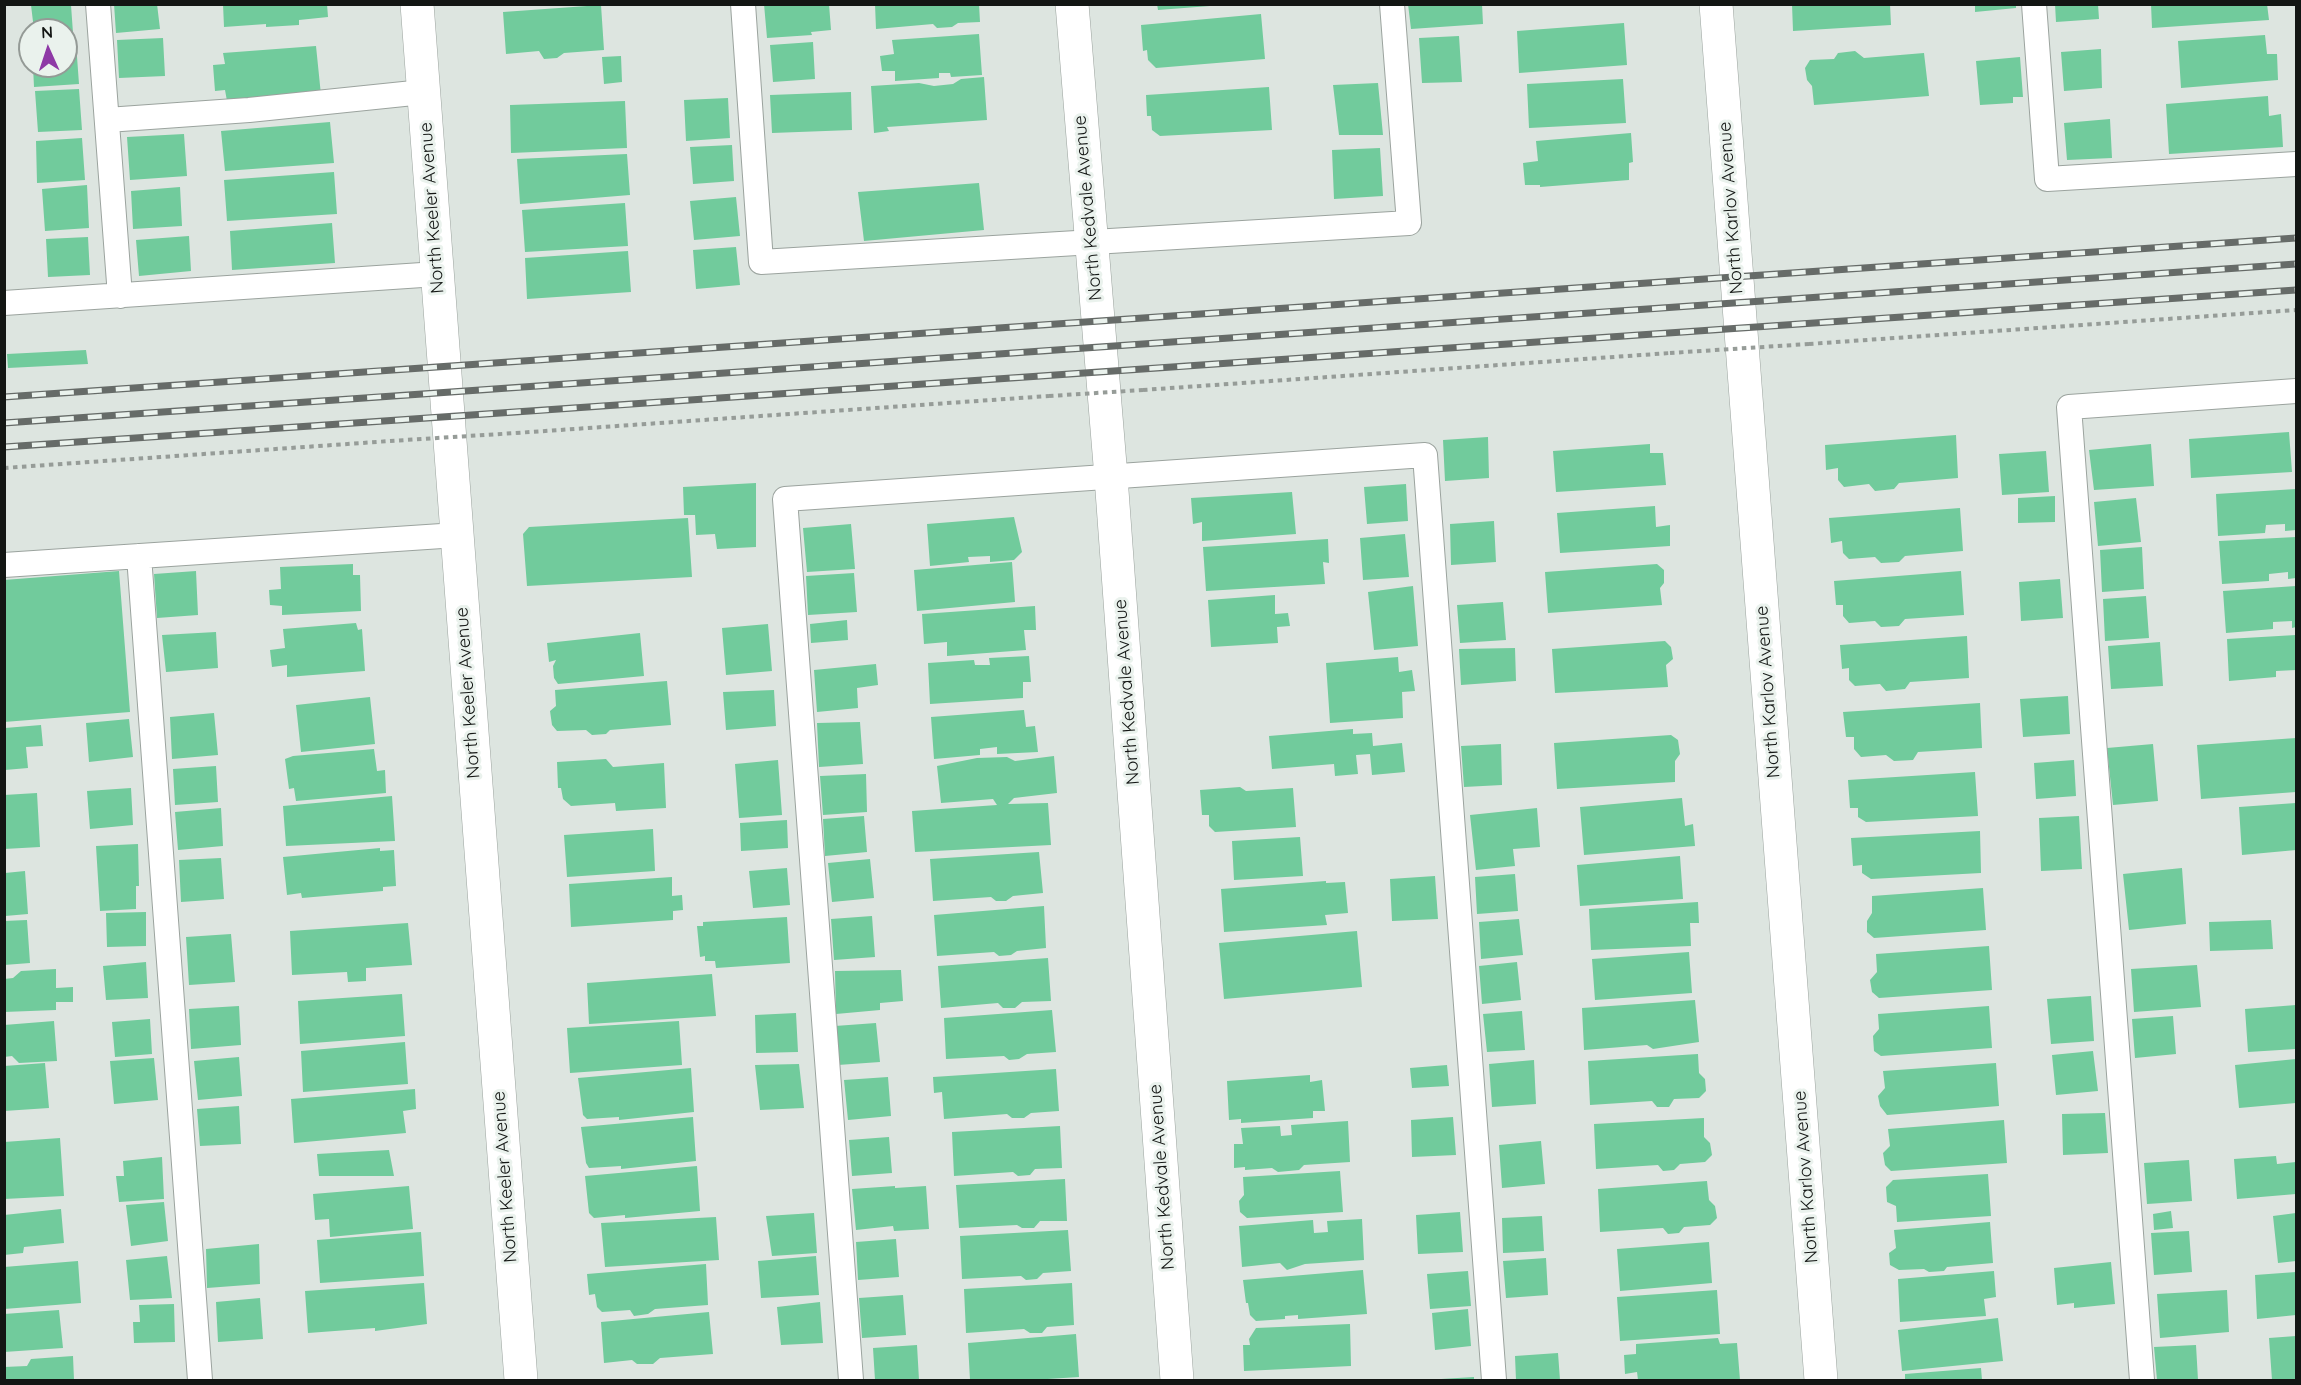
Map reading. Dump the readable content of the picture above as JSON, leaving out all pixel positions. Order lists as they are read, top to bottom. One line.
{"streets":{"street":["North Keeler Avenue","North Kedvale Avenue","North Karlov Avenue"]},"north":"top"}
